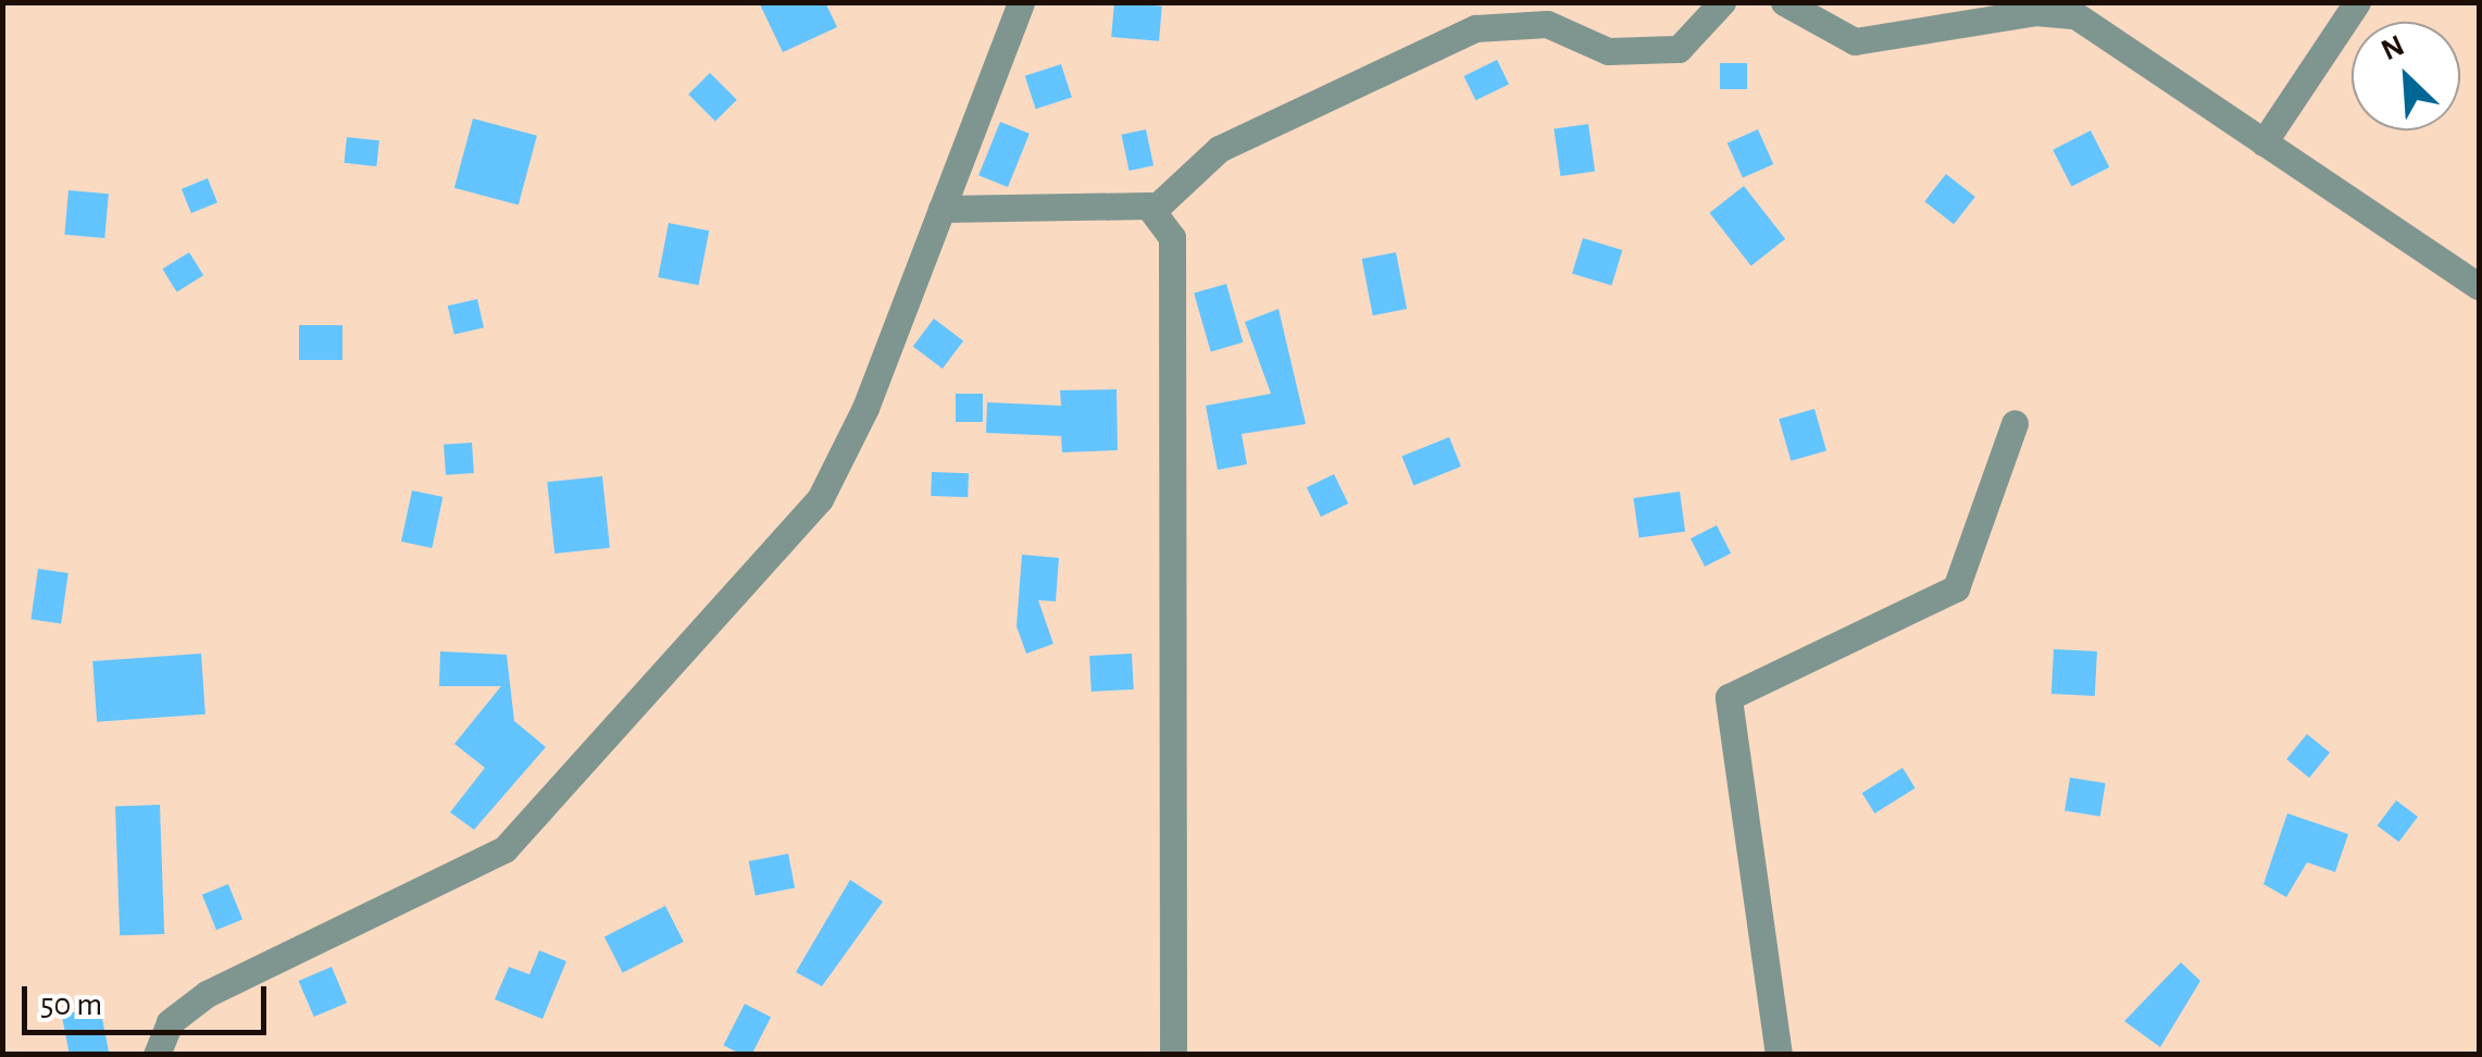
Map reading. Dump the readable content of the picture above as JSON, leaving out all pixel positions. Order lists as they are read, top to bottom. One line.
{"scale_bar":"50 m","north":"top left"}
